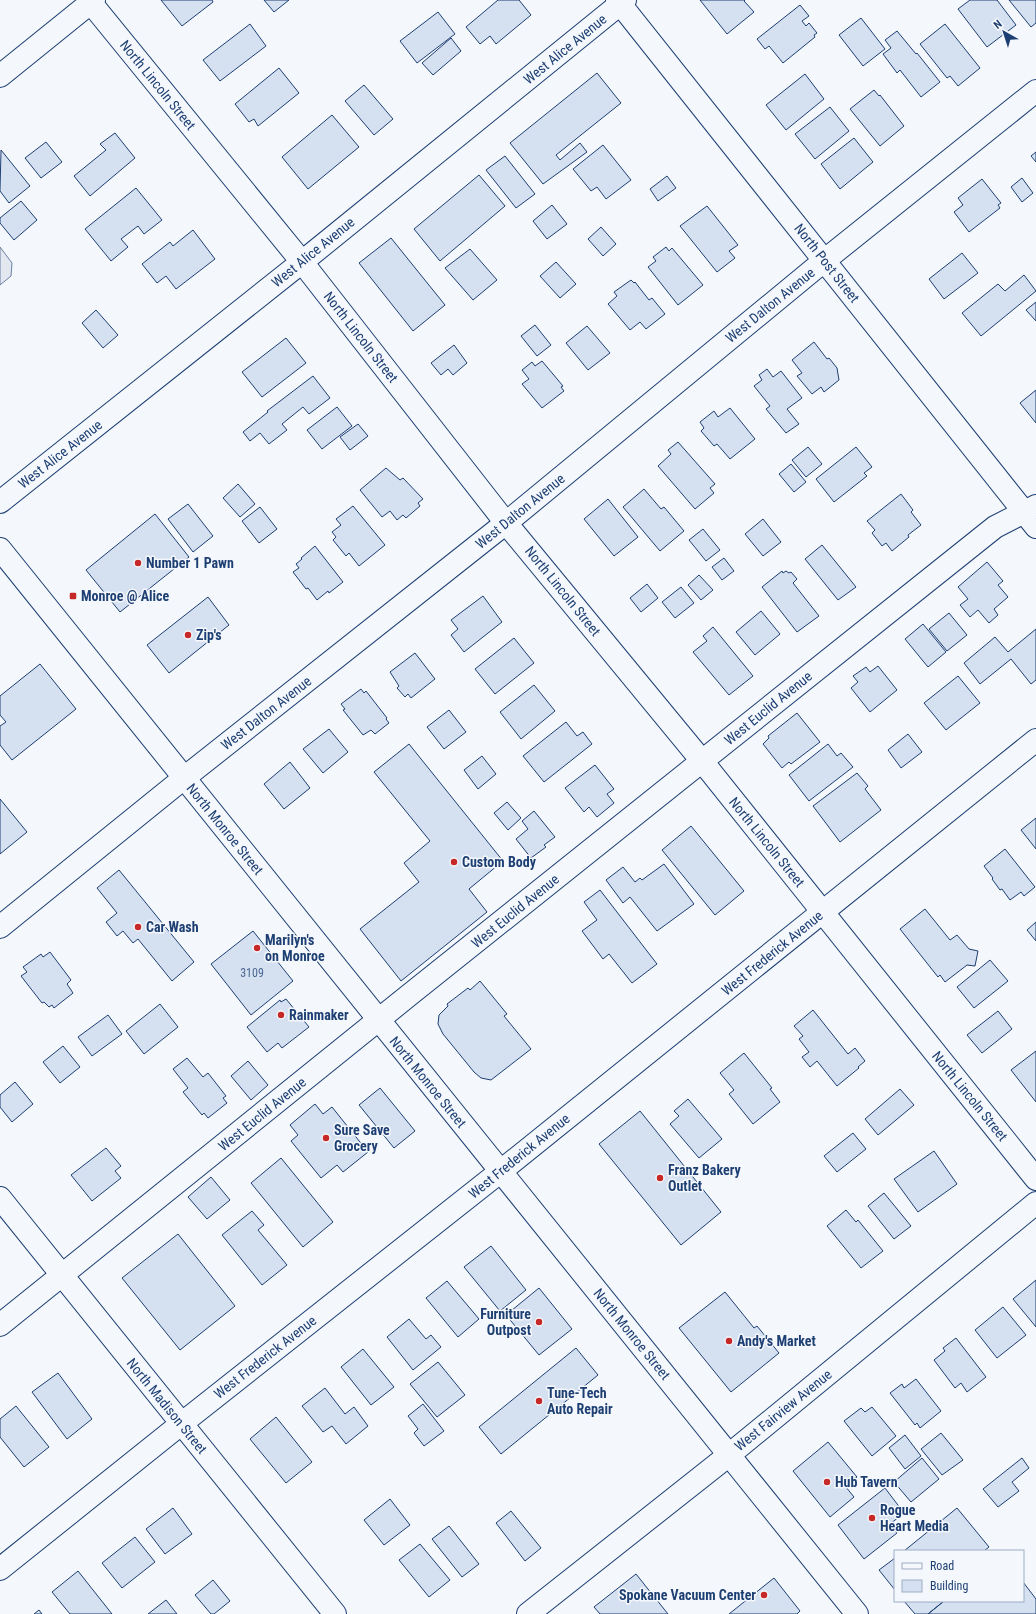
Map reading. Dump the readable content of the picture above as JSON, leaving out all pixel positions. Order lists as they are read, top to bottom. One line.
{"streets":{"street":["West Alice Avenue","North Lincoln Street","North Post Street","West Dalton Avenue","West Euclid Avenue","North Monroe Street","West Frederick Avenue","North Madison Street","West Fairview Avenue"]},"crossings":[["West Alice Avenue","North Lincoln Street"],["West Alice Avenue","North Post Street"],["North Lincoln Street","West Dalton Avenue"],["North Lincoln Street","West Euclid Avenue"],["North Lincoln Street","West Frederick Avenue"],["North Post Street","West Dalton Avenue"],["North Post Street","West Euclid Avenue"],["West Dalton Avenue","North Monroe Street"],["West Euclid Avenue","North Monroe Street"],["West Euclid Avenue","North Madison Street"],["North Monroe Street","West Frederick Avenue"],["North Monroe Street","West Fairview Avenue"],["West Frederick Avenue","North Madison Street"]],"places":{"other":["Number 1 Pawn","Zip's","Custom Body","Car Wash","Marilyn's on Monroe","Rainmaker","Sure Save Grocery","Franz Bakery Outlet","Furniture Outpost","Andy's Market","Tune-Tech Auto Repair","Hub Tavern","Rogue Heart Media","Spokane Vacuum Center"],"transit":["Monroe @ Alice"]},"house_numbers":["3109"],"legend":["Road","Building"],"north":"top left"}
